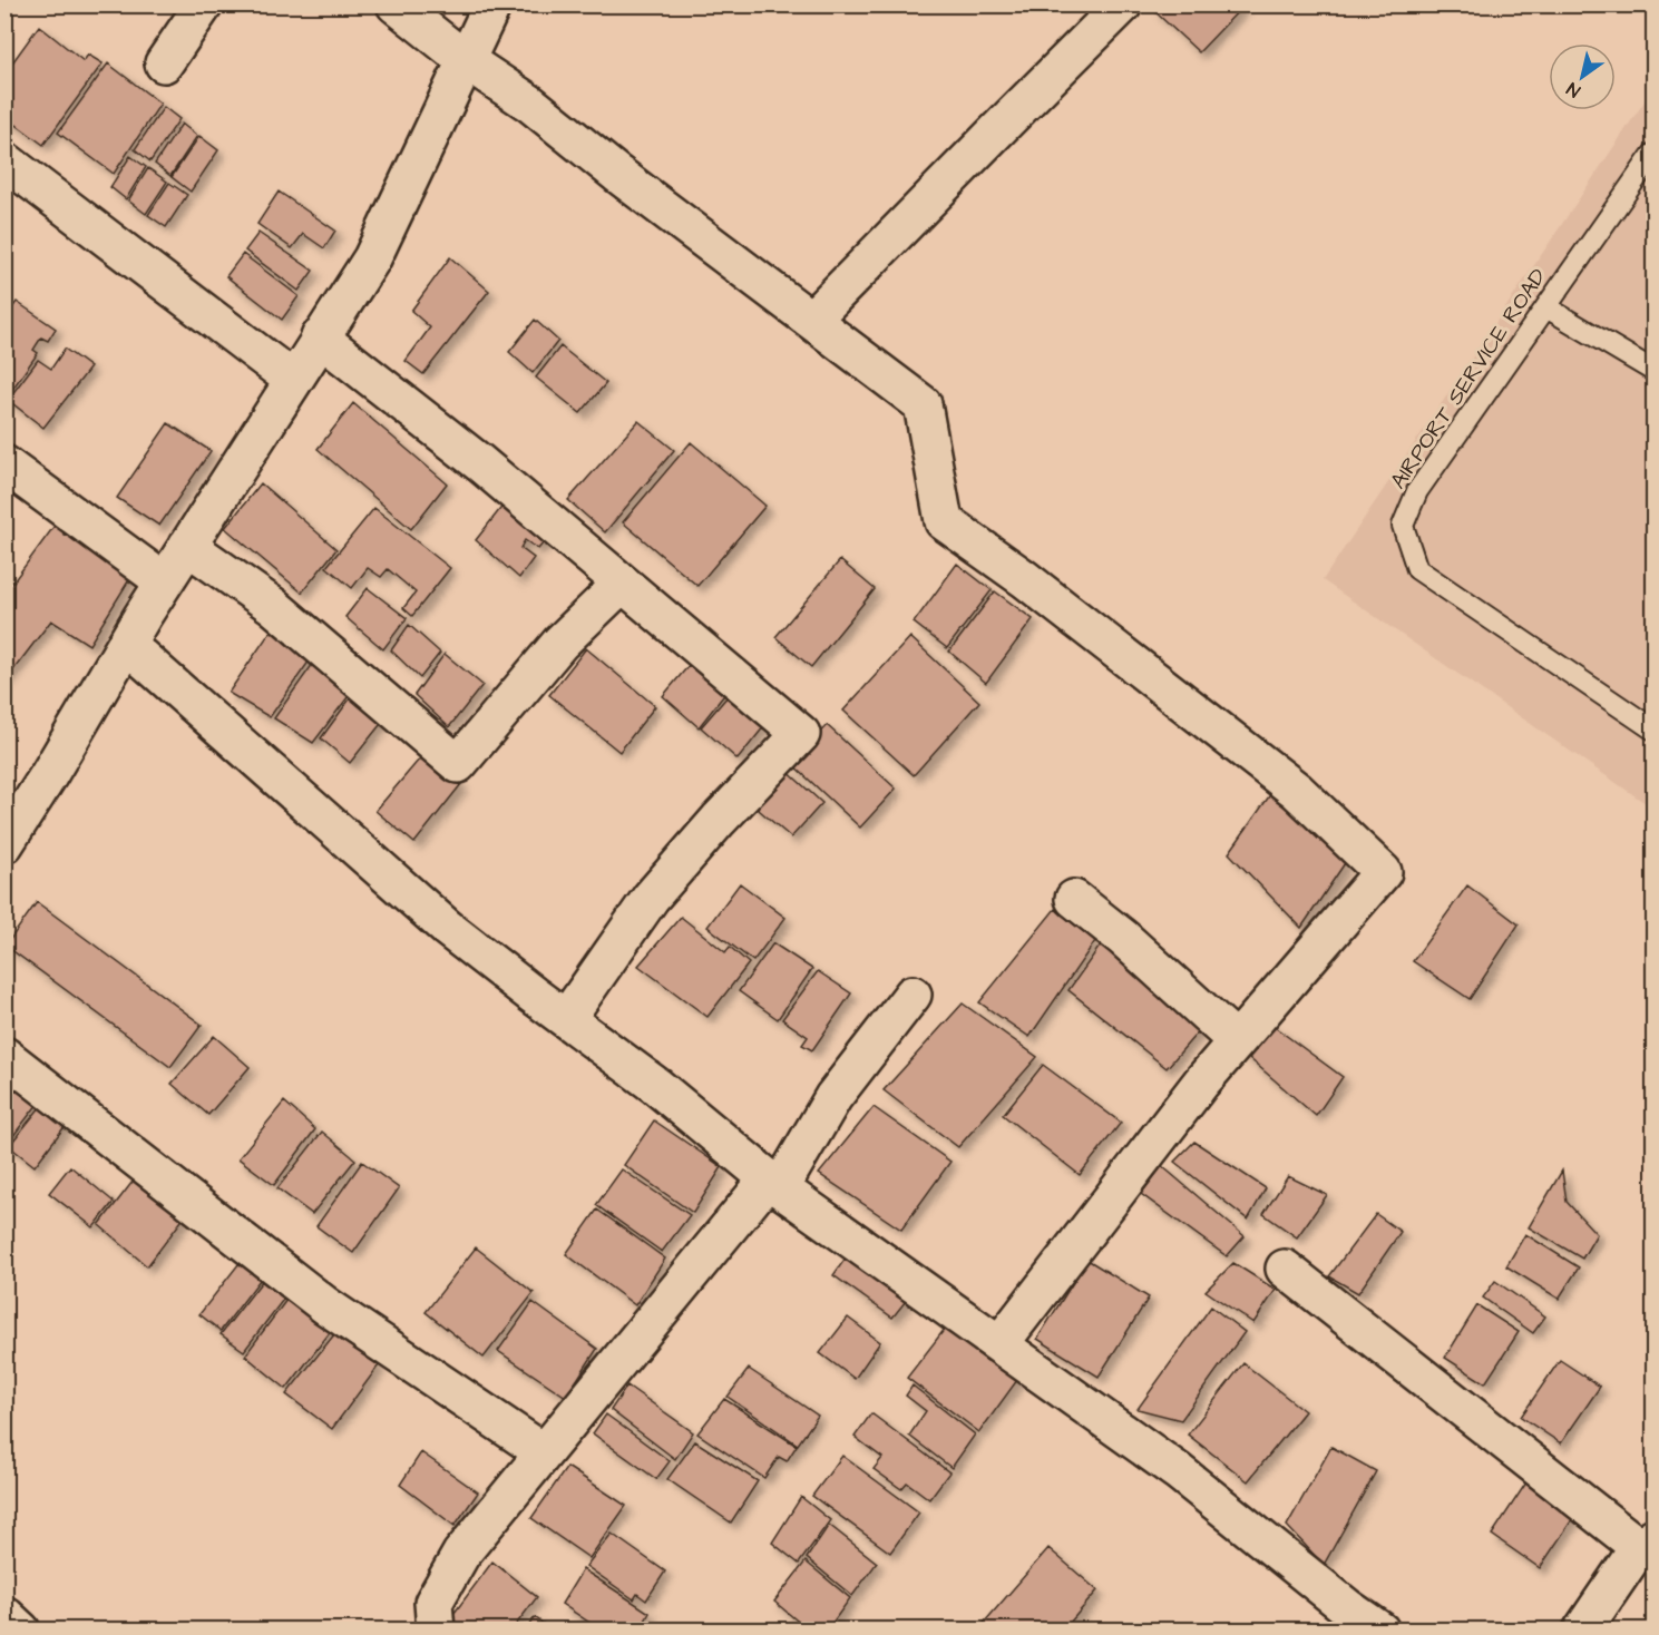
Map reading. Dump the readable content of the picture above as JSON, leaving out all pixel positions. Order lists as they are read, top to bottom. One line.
{"streets":{"lane":["AIRPORT SERVICE ROAD"]},"north":"bottom left"}
